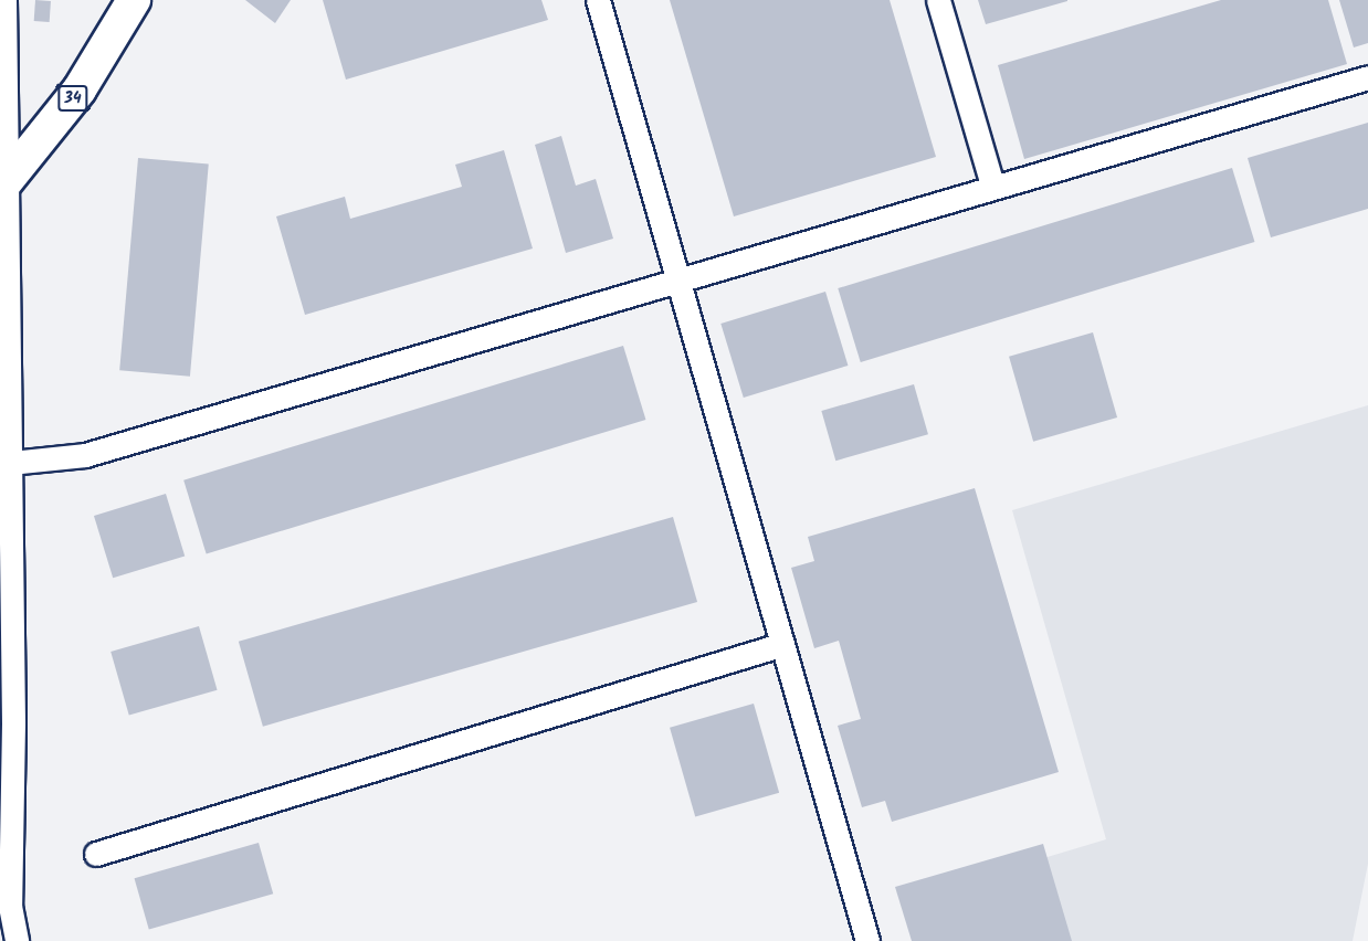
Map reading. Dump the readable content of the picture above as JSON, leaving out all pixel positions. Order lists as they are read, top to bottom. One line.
{"streets":{"highway":["34"]}}
